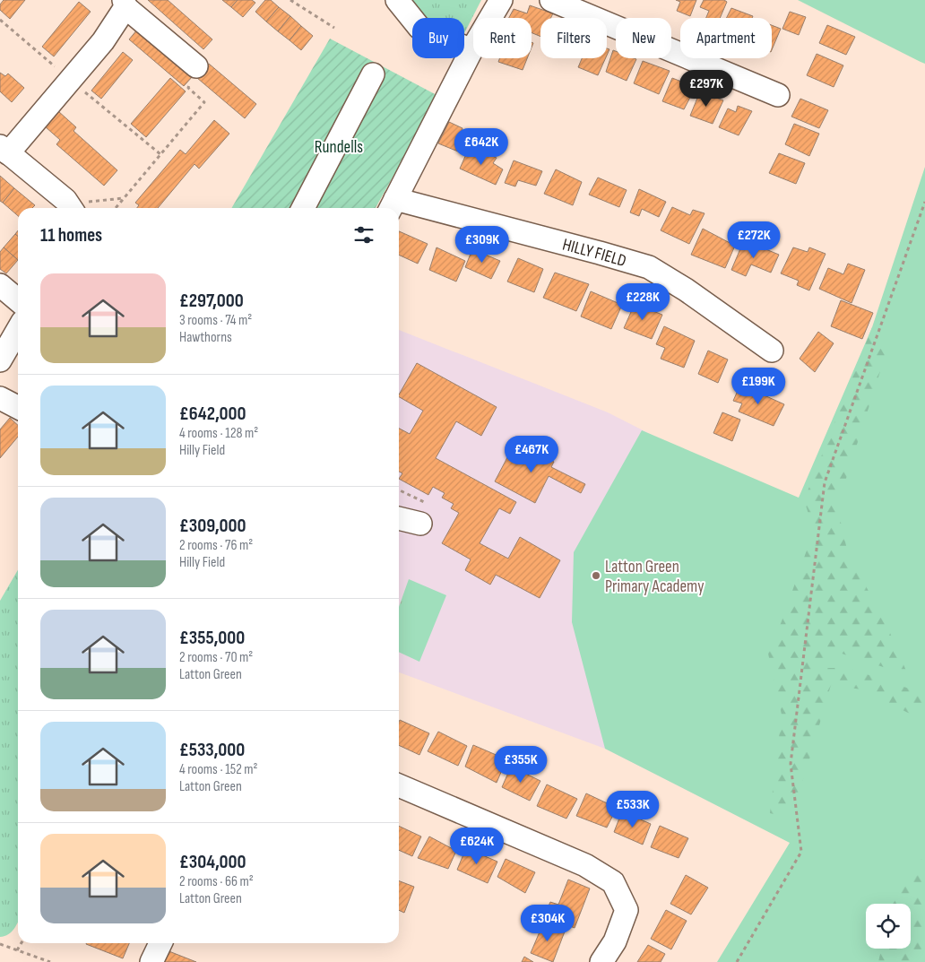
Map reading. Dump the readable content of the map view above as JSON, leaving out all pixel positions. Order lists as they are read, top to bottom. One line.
{"streets":{"street":["HILLY FIELD"]},"parks":["Rundells"],"places":["Latton Green Primary Academy"],"page":{"chip":["Buy","Rent","Filters","New","Apartment"],"price":["£297K","£642K","£272K","£309K","£228K","£199K","£467K","£355K","£533K","£624K","£304K"],"heading":"11 homes","list":[{"name":"£297,000","note":"3 rooms · 74 m² · Hawthorns"},{"name":"£642,000","note":"4 rooms · 128 m² · Hilly Field"},{"name":"£309,000","note":"2 rooms · 76 m² · Hilly Field"},{"name":"£355,000","note":"2 rooms · 70 m² · Latton Green"},{"name":"£533,000","note":"4 rooms · 152 m² · Latton Green"},{"name":"£304,000","note":"2 rooms · 66 m² · Latton Green"}]}}
